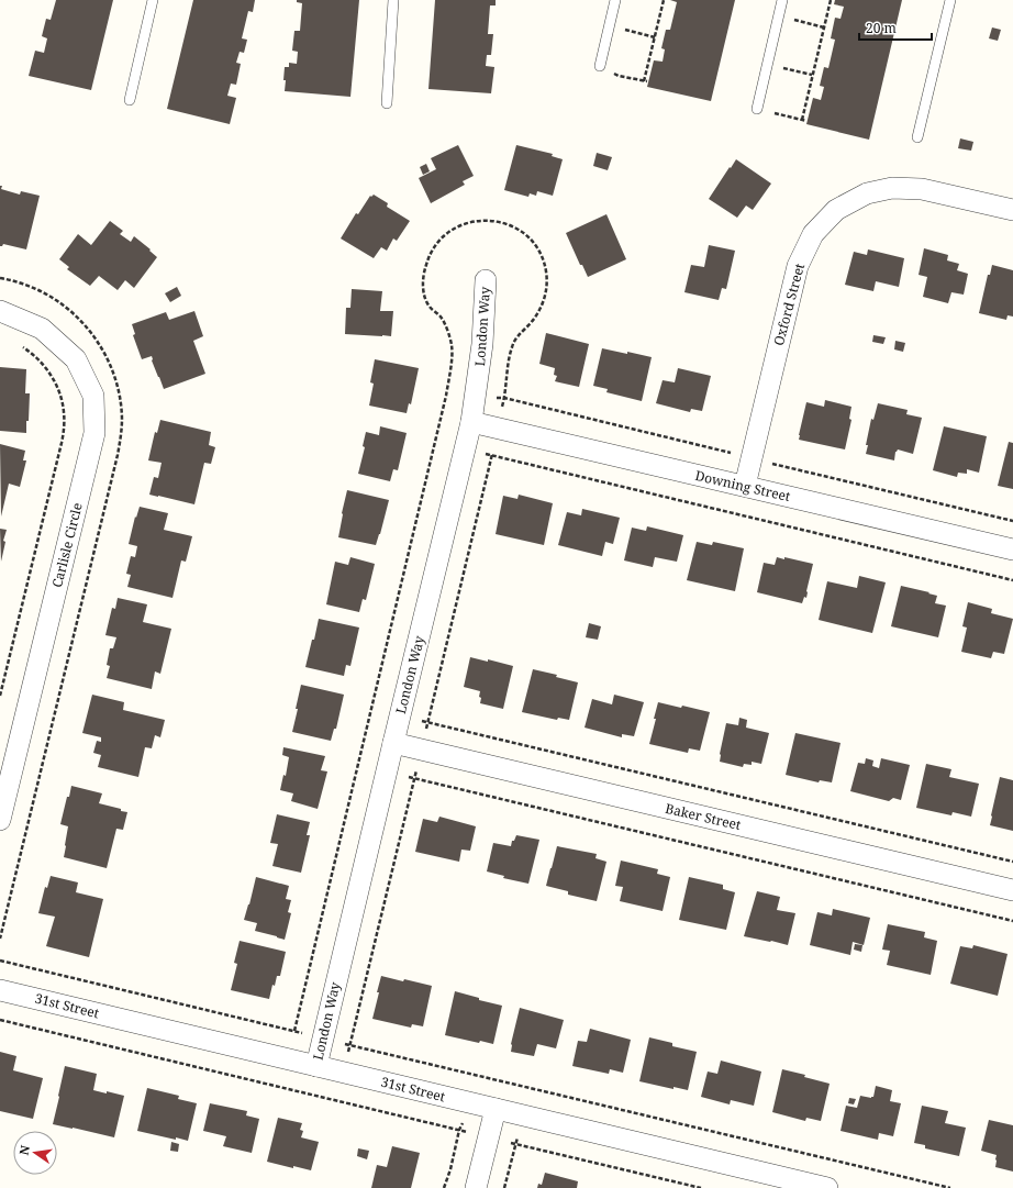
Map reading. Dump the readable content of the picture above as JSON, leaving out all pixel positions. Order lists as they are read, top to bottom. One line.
{"streets":{"street":["Oxford Street","London Way","Downing Street","Carlisle Circle","Baker Street","31st Street"]},"crossings":[["Oxford Street","Downing Street"],["London Way","Downing Street"],["London Way","Baker Street"],["London Way","31st Street"]],"scale_bar":"20 m","north":"left"}
